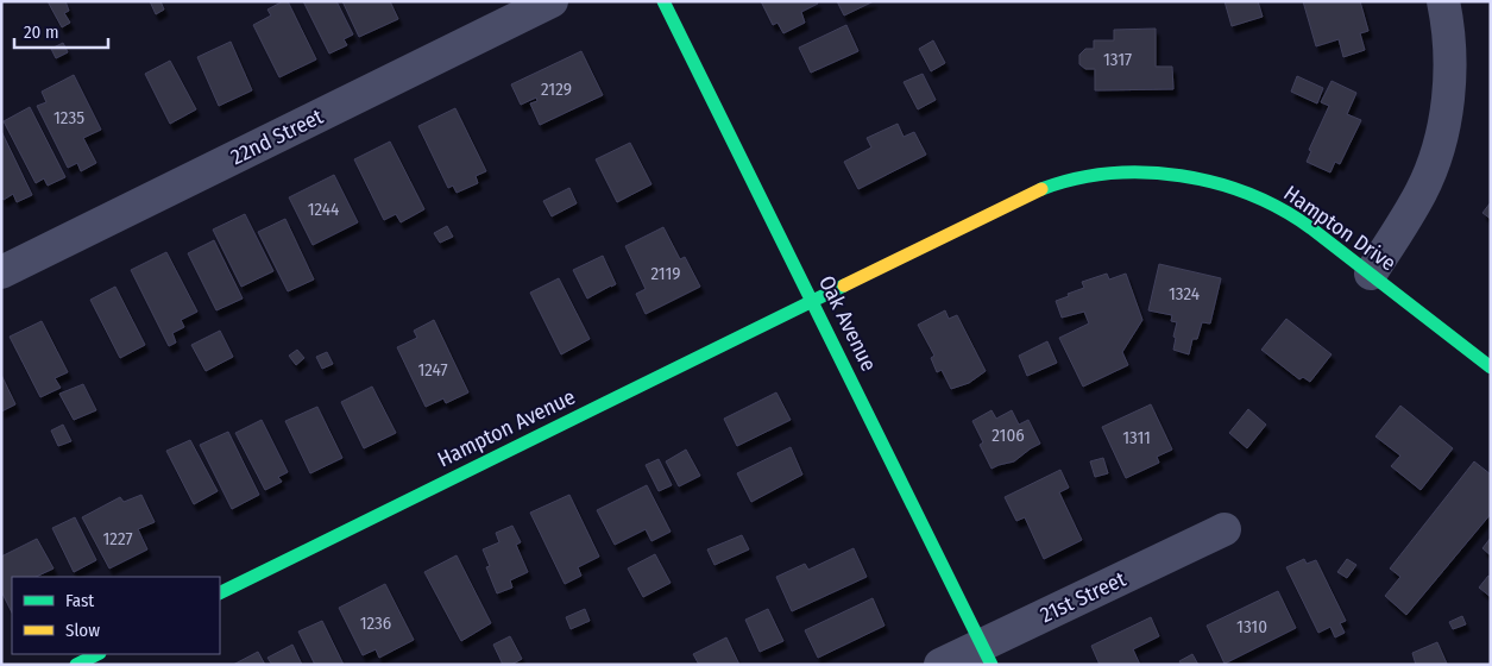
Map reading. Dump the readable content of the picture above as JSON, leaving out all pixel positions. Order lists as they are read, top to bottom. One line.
{"streets":{"street":["22nd Street","Hampton Drive","Oak Avenue","Hampton Avenue","21st Street"]},"crossings":[["Hampton Drive","Oak Avenue"],["Hampton Drive","Hampton Avenue"],["Oak Avenue","Hampton Avenue"],["Oak Avenue","21st Street"]],"house_numbers":["1317","2129","1235","1244","2119","1324","1247","2106","1311","1227","1236","1310"],"legend":["Fast","Slow"],"scale_bar":"20 m"}
